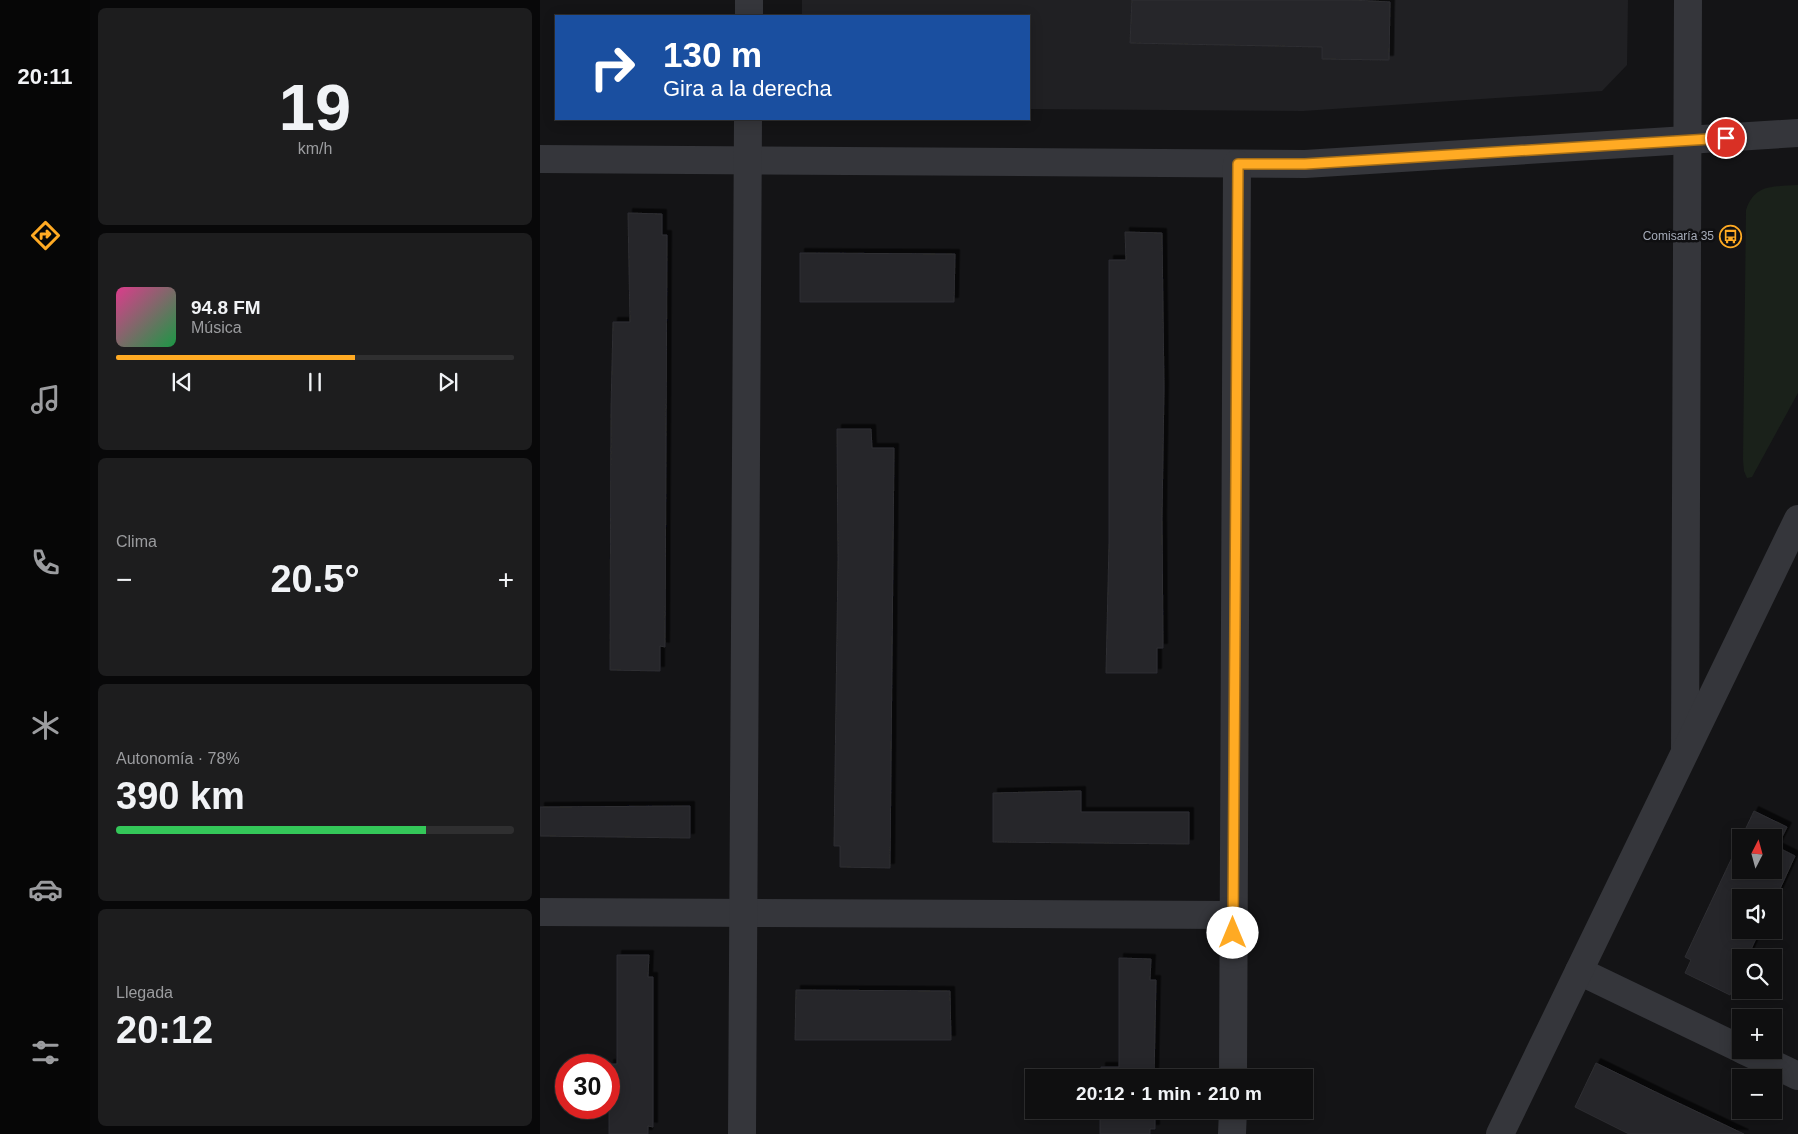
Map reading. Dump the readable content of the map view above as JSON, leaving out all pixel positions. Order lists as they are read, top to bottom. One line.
{"places":{"bus stop":["Comisaría 35"]},"north":"top","page":{"tabs":"20:11","tile":[["19","km/h"],"Clima",["Autonomía · 78%","390 km"],["Llegada","20:12"]],"turn":["130 m","Gira a la derecha"],"song":["94.8 FM","Música"],"heat":["−","20.5°","+"],"map_buttons":["+","−"],"limit":"30","trip":"20:12 · 1 min · 210 m"}}
